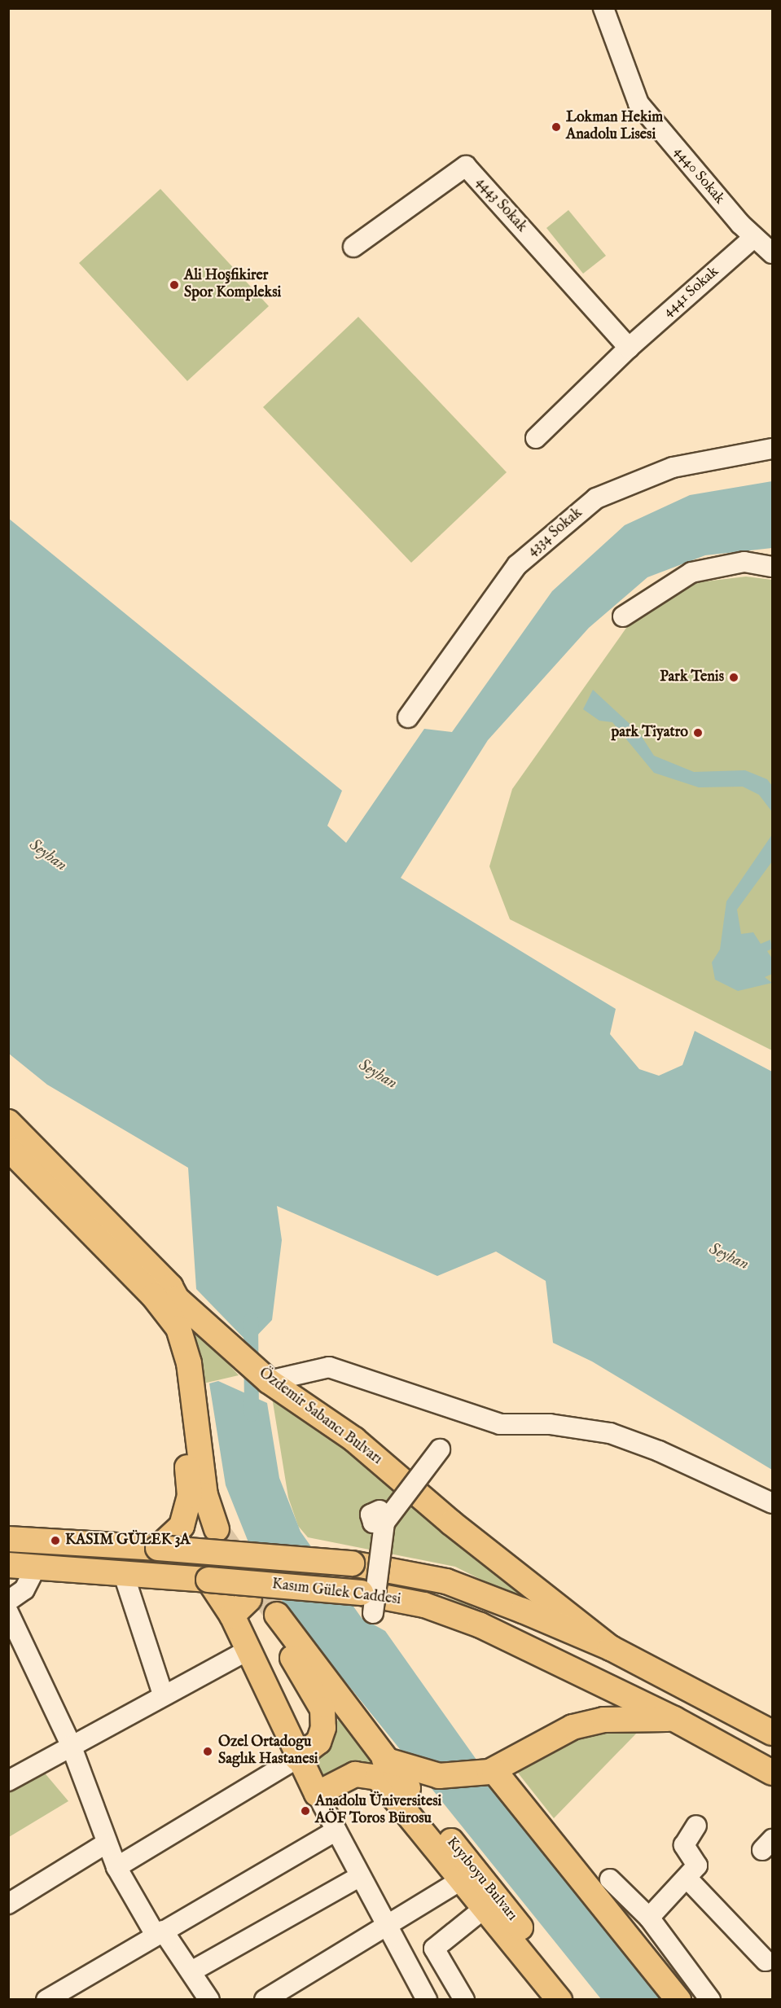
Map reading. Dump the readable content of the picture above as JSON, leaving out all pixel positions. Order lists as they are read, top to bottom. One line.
{"streets":{"main road":["Özdemir Sabancı Bulvarı","Kasım Gülek Caddesi","Kıyıboyu Bulvarı"],"street":["4440 Sokak","4443 Sokak","4441 Sokak","4334 Sokak"]},"crossings":[["4440 Sokak","4441 Sokak"],["4443 Sokak","4441 Sokak"],["Özdemir Sabancı Bulvarı","Kasım Gülek Caddesi"]],"water":["Seyhan"],"places":["Lokman Hekim Anadolu Lisesi","Ali Hoşfikirer Spor Kompleksi","Park Tenis","park Tiyatro","KASIM GÜLEK 3A","Ozel Ortadogu Saglık Hastanesi","Anadolu Üniversitesi AÖF Toros Bürosu"]}
